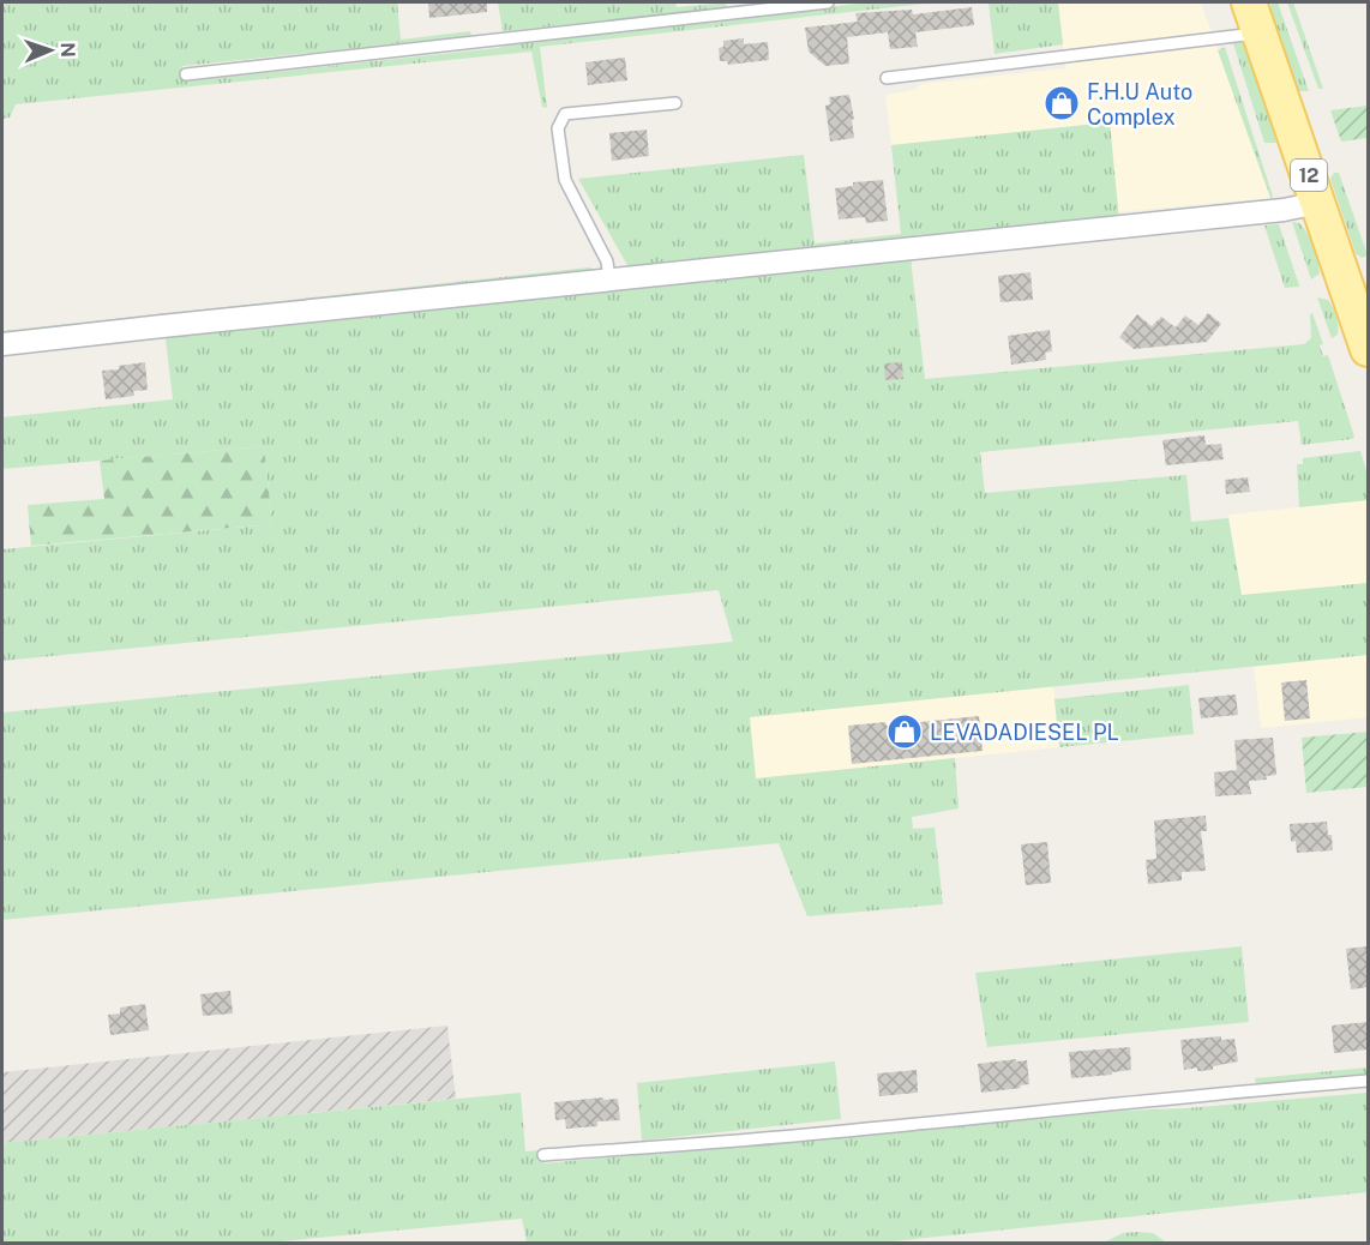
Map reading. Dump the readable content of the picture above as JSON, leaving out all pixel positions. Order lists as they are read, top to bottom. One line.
{"streets":{"main road":["12"]},"places":{"shop":["F.H.U Auto Complex","LEVADADIESEL PL"]},"north":"right"}
